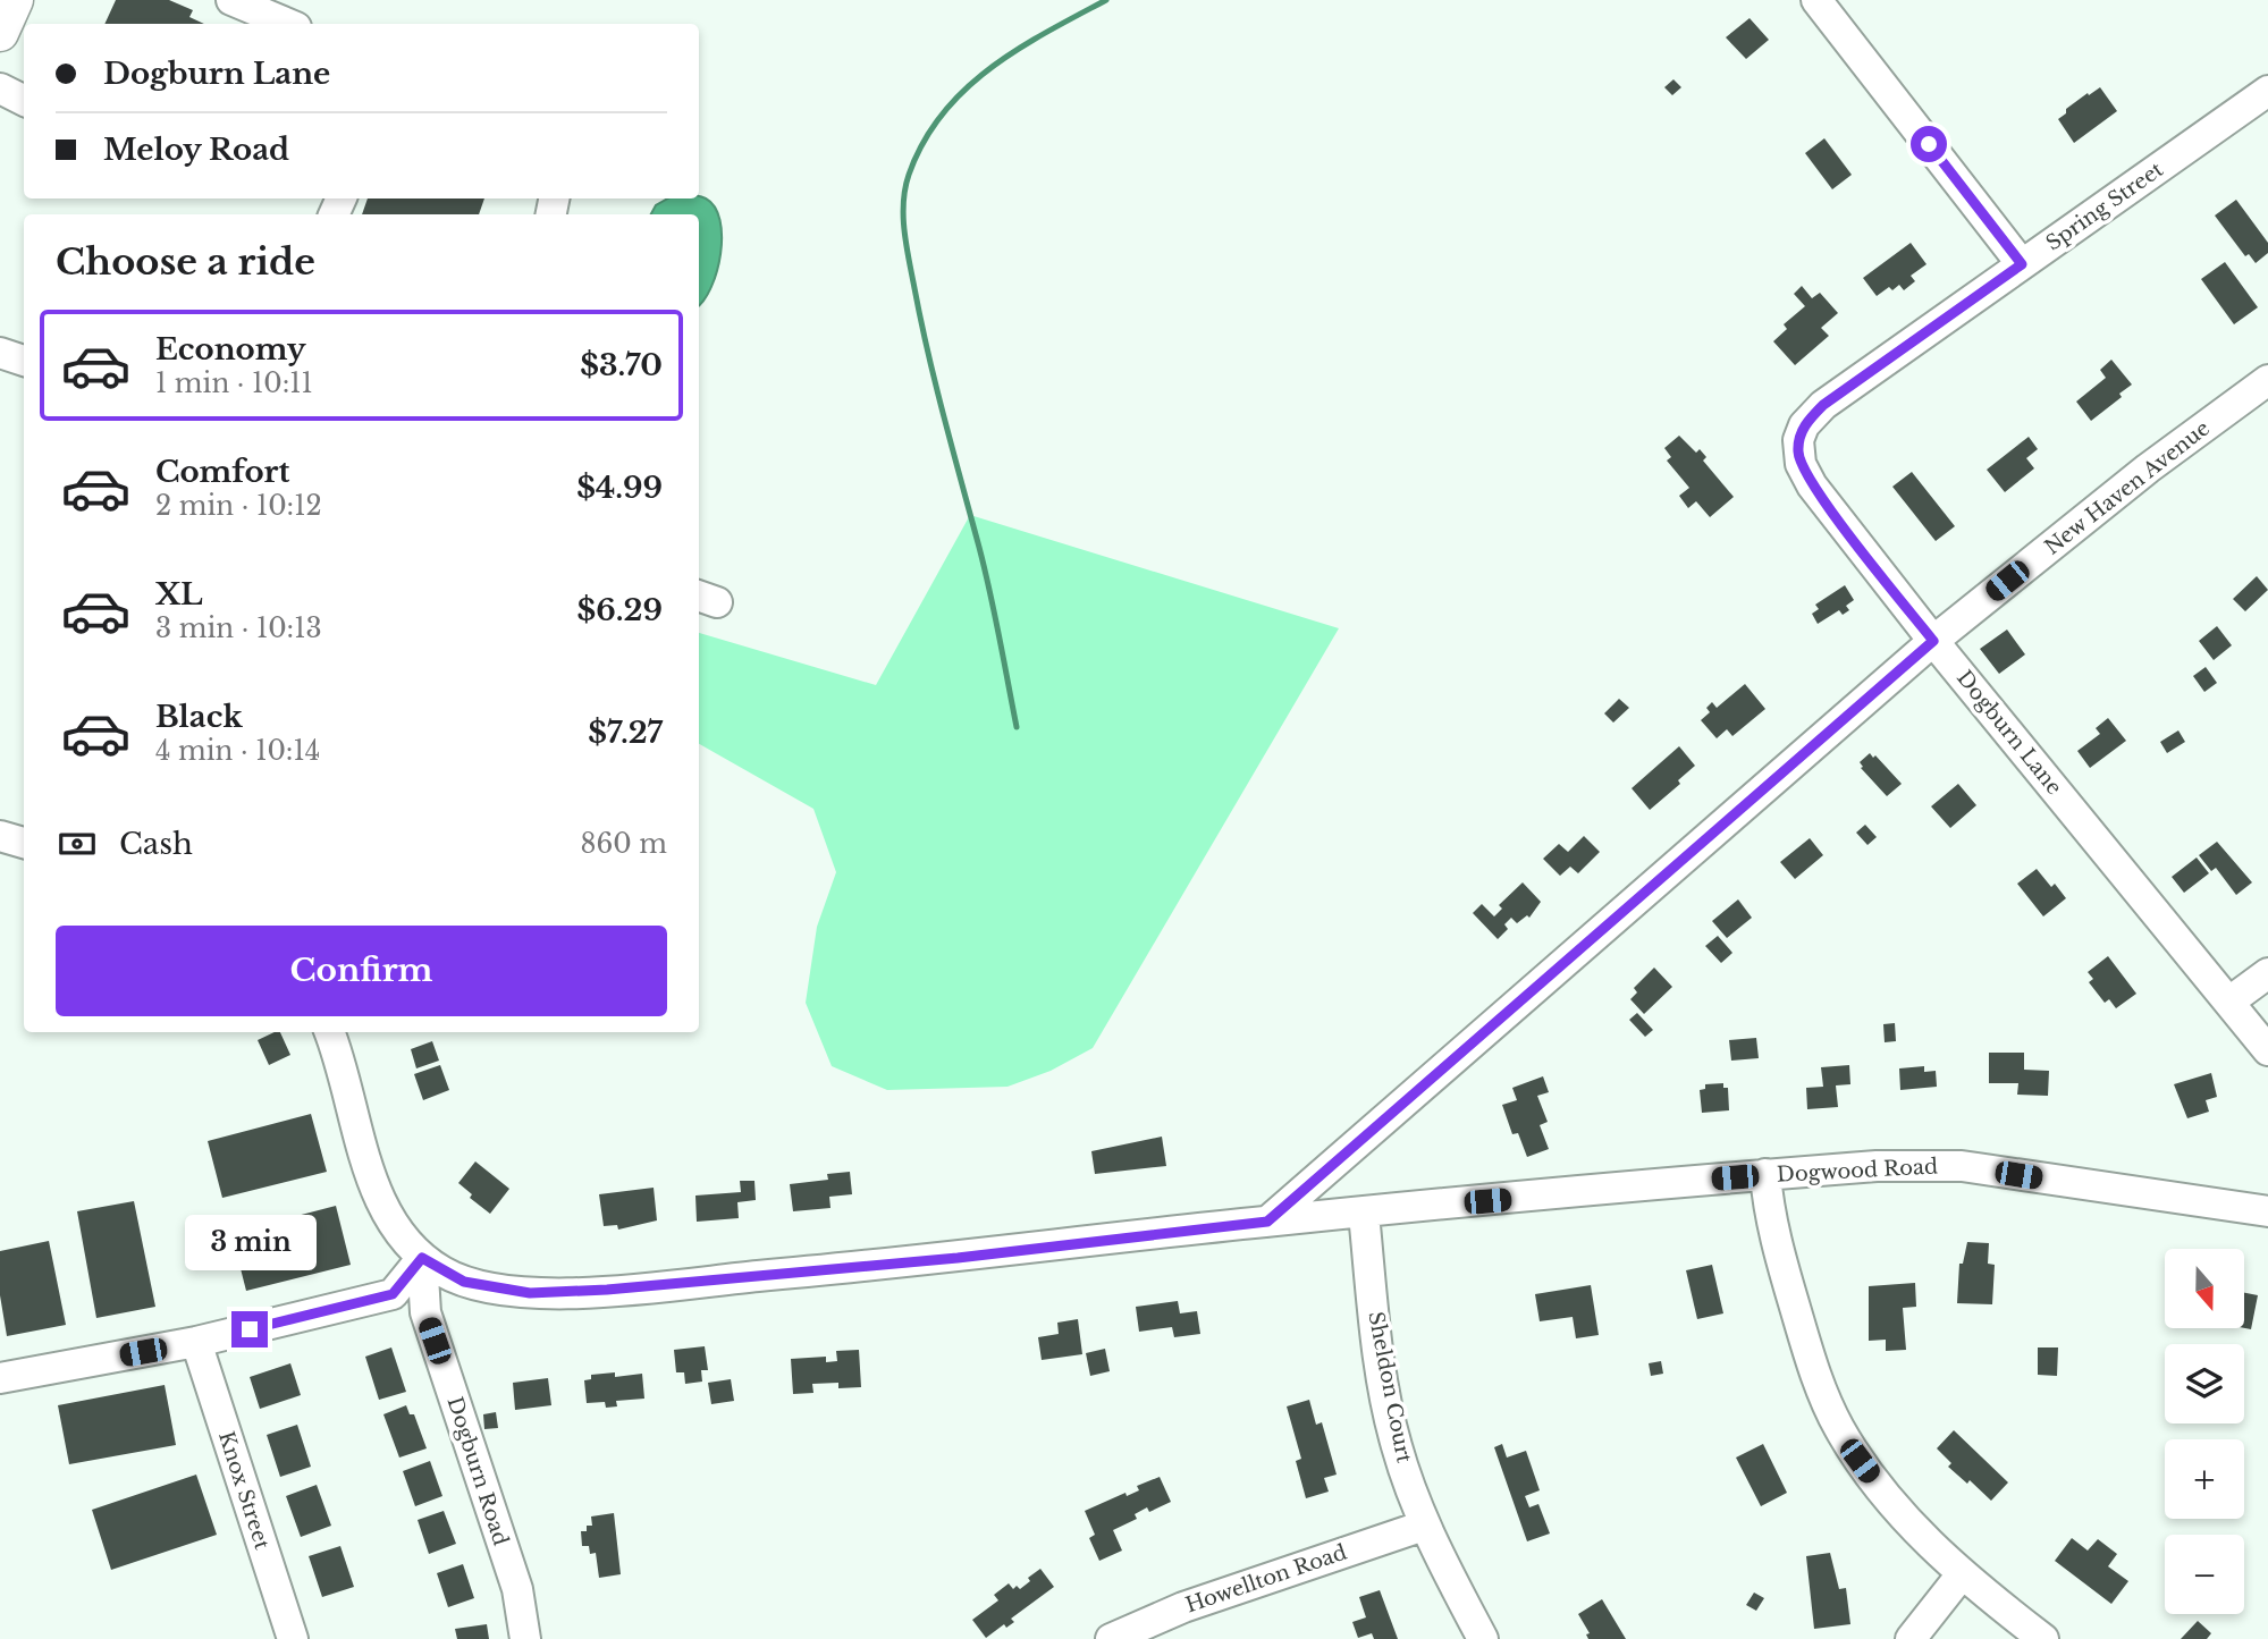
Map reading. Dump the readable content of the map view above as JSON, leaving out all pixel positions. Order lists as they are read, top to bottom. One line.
{"streets":{"street":["Spring Street","New Haven Avenue","Dogburn Lane","Dogwood Road","Sheldon Court","Dogburn Road","Knox Street","Howellton Road"]},"crossings":[["Spring Street","Dogburn Lane"],["New Haven Avenue","Dogburn Lane"],["New Haven Avenue","Dogwood Road"],["Dogwood Road","Sheldon Court"],["Dogwood Road","Dogburn Road"],["Sheldon Court","Howellton Road"]],"north":"bottom","page":{"banner":["Dogburn Lane","Meloy Road"],"heading":"Choose a ride","list":[{"name":"Economy","note":"1 min · 10:11","value":"$3.70"},{"name":"Comfort","note":"2 min · 10:12","value":"$4.99"},{"name":"XL","note":"3 min · 10:13","value":"$6.29"},{"name":"Black","note":"4 min · 10:14","value":"$7.27"}],"pay":["Cash","860 m"],"buttons":"Confirm","bubble":"3 min","map_buttons":["+","−"]}}
